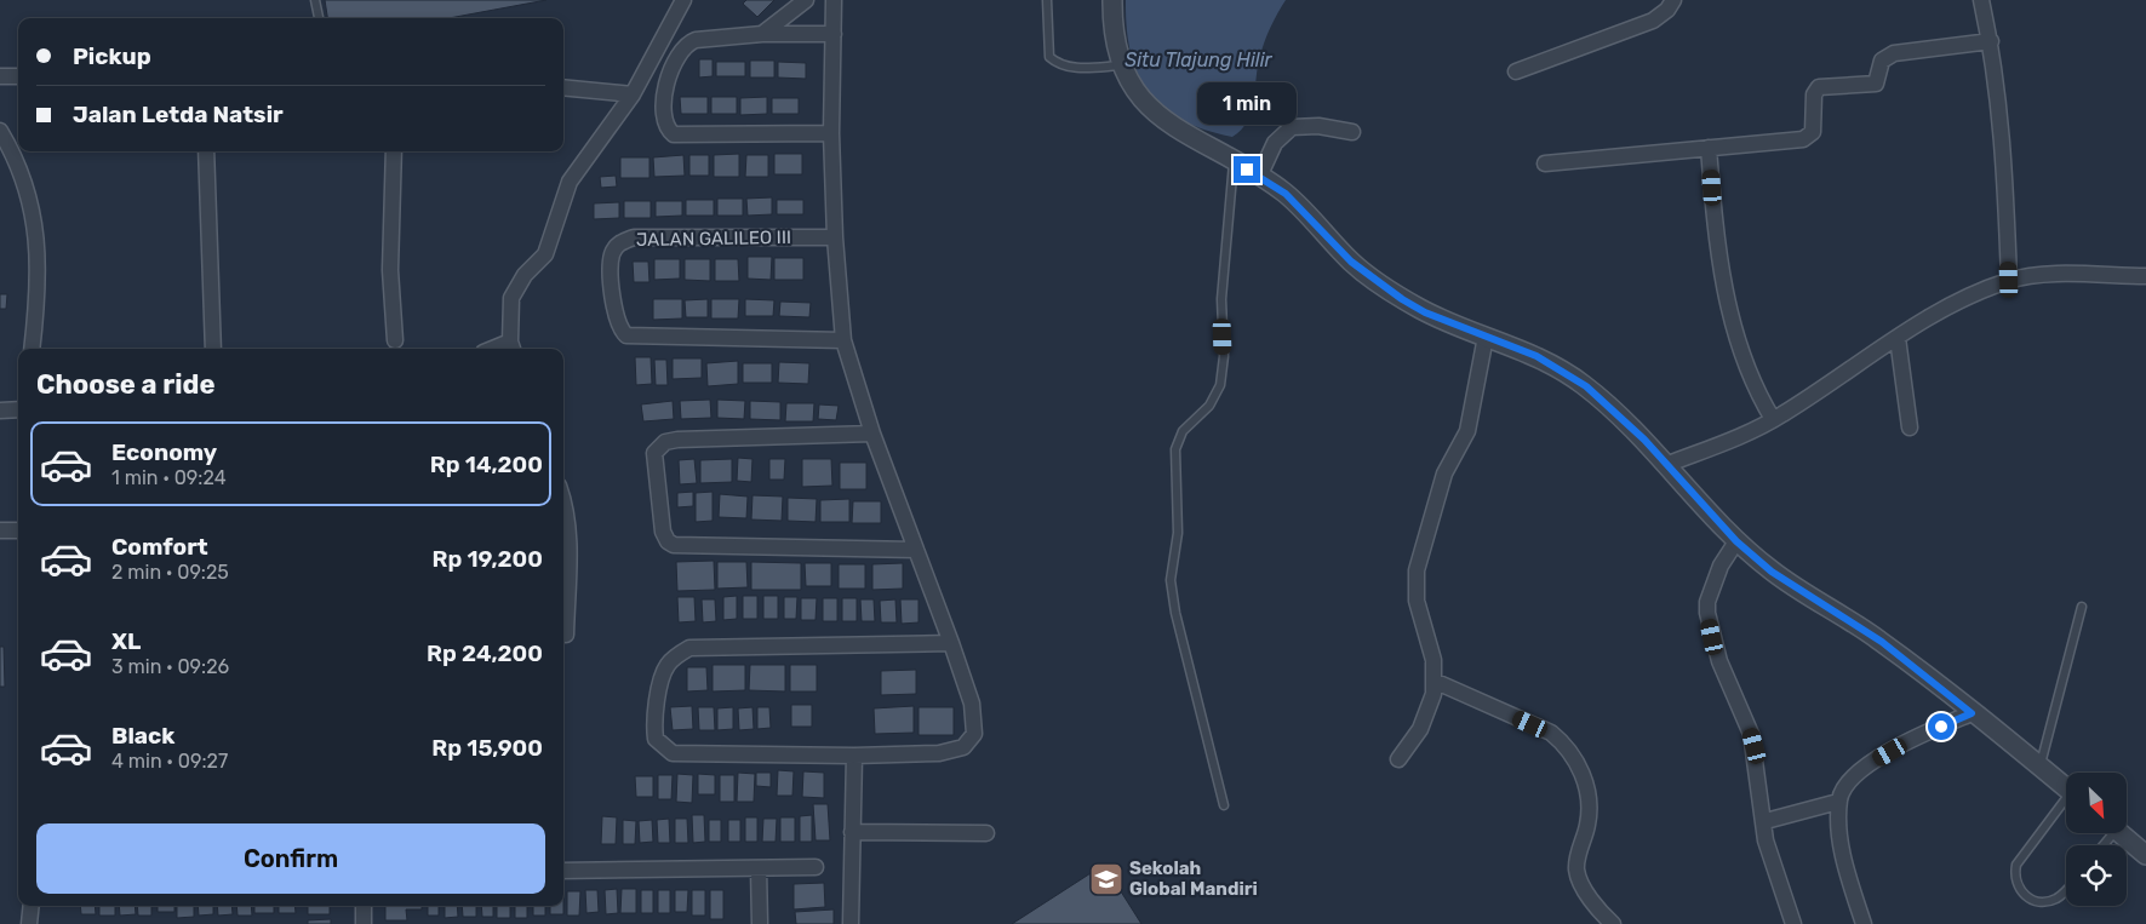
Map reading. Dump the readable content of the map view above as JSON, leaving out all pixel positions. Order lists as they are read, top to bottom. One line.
{"streets":{"street":["JALAN GALILEO III"]},"water":["Situ Tlajung Hilir"],"places":{"school or university":["Sekolah Global Mandiri"]},"north":"bottom right","page":{"banner":["Pickup","Jalan Letda Natsir"],"bubble":"1 min","heading":"Choose a ride","list":[{"name":"Economy","note":"1 min · 09:24","value":"Rp 14,200"},{"name":"Comfort","note":"2 min · 09:25","value":"Rp 19,200"},{"name":"XL","note":"3 min · 09:26","value":"Rp 24,200"},{"name":"Black","note":"4 min · 09:27","value":"Rp 15,900"}],"buttons":"Confirm"}}
